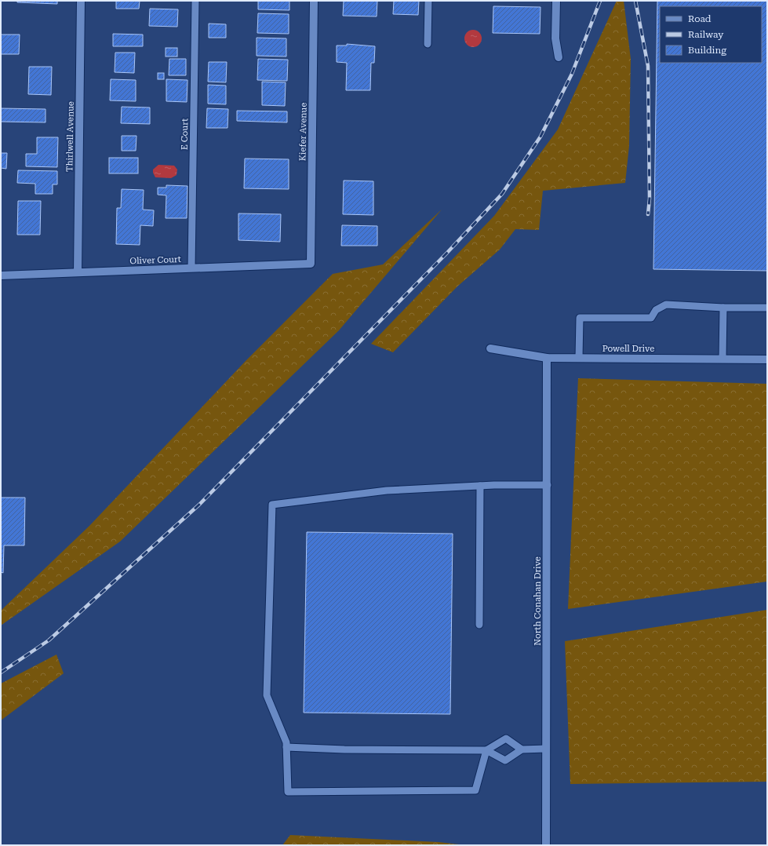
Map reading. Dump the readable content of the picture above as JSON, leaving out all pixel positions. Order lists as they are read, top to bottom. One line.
{"streets":{"street":["Kiefer Avenue","Thirlwell Avenue","Oliver Court","Powell Drive","North Conahan Drive"],"lane":["E Court"]},"crossings":[["Kiefer Avenue","Oliver Court"],["E Court","Oliver Court"],["Thirlwell Avenue","Oliver Court"],["Powell Drive","North Conahan Drive"]],"legend":["Road","Railway","Building"]}
